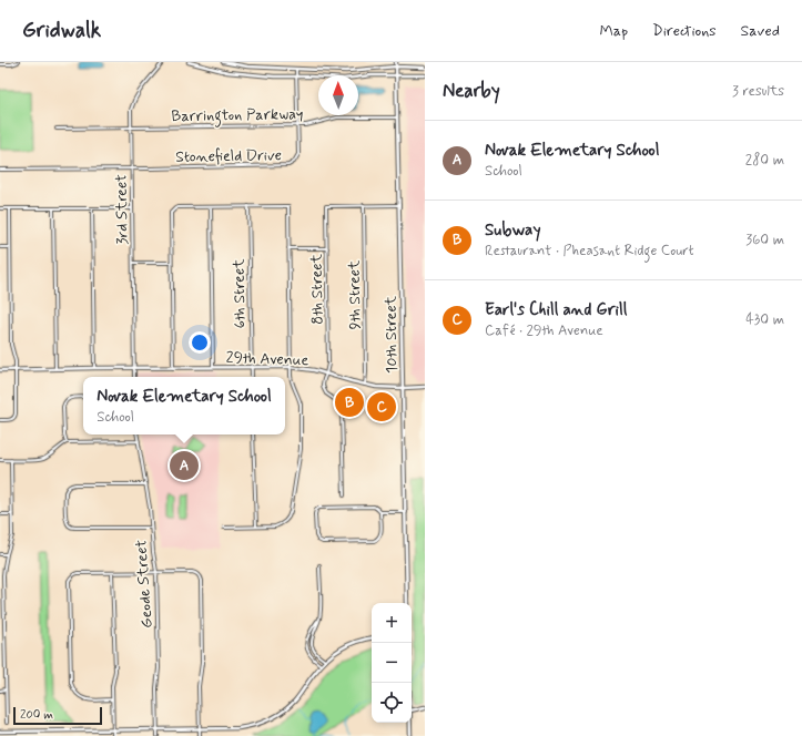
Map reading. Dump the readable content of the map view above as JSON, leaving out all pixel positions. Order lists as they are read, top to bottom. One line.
{"streets":{"street":["Barrington Parkway","Stonefield Drive","3rd Street","8th Street","6th Street","9th Street","10th Street","29th Avenue","Geode Street"]},"crossings":[["Barrington Parkway","Stonefield Drive"],["Barrington Parkway","3rd Street"],["Barrington Parkway","10th Street"],["Stonefield Drive","3rd Street"],["3rd Street","29th Avenue"],["8th Street","9th Street"],["8th Street","29th Avenue"],["6th Street","29th Avenue"],["9th Street","29th Avenue"],["10th Street","29th Avenue"]],"scale_bar":"200 m","north":"top","page":{"header":"Gridwalk","nav":["Map","Directions","Saved"],"heading":["Nearby","3 results"],"list":[{"mark":"A","name":"Novak Elemetary School","note":"School","value":"280 m"},{"mark":"B","name":"Subway","note":"Restaurant · Pheasant Ridge Court","value":"360 m"},{"mark":"C","name":"Earl's Chill and Grill","note":"Café · 29th Avenue","value":"430 m"}],"popup":["Novak Elemetary School","School"],"pins":["B","C","A"],"map_buttons":["+","−"],"scale":"200 m"}}
